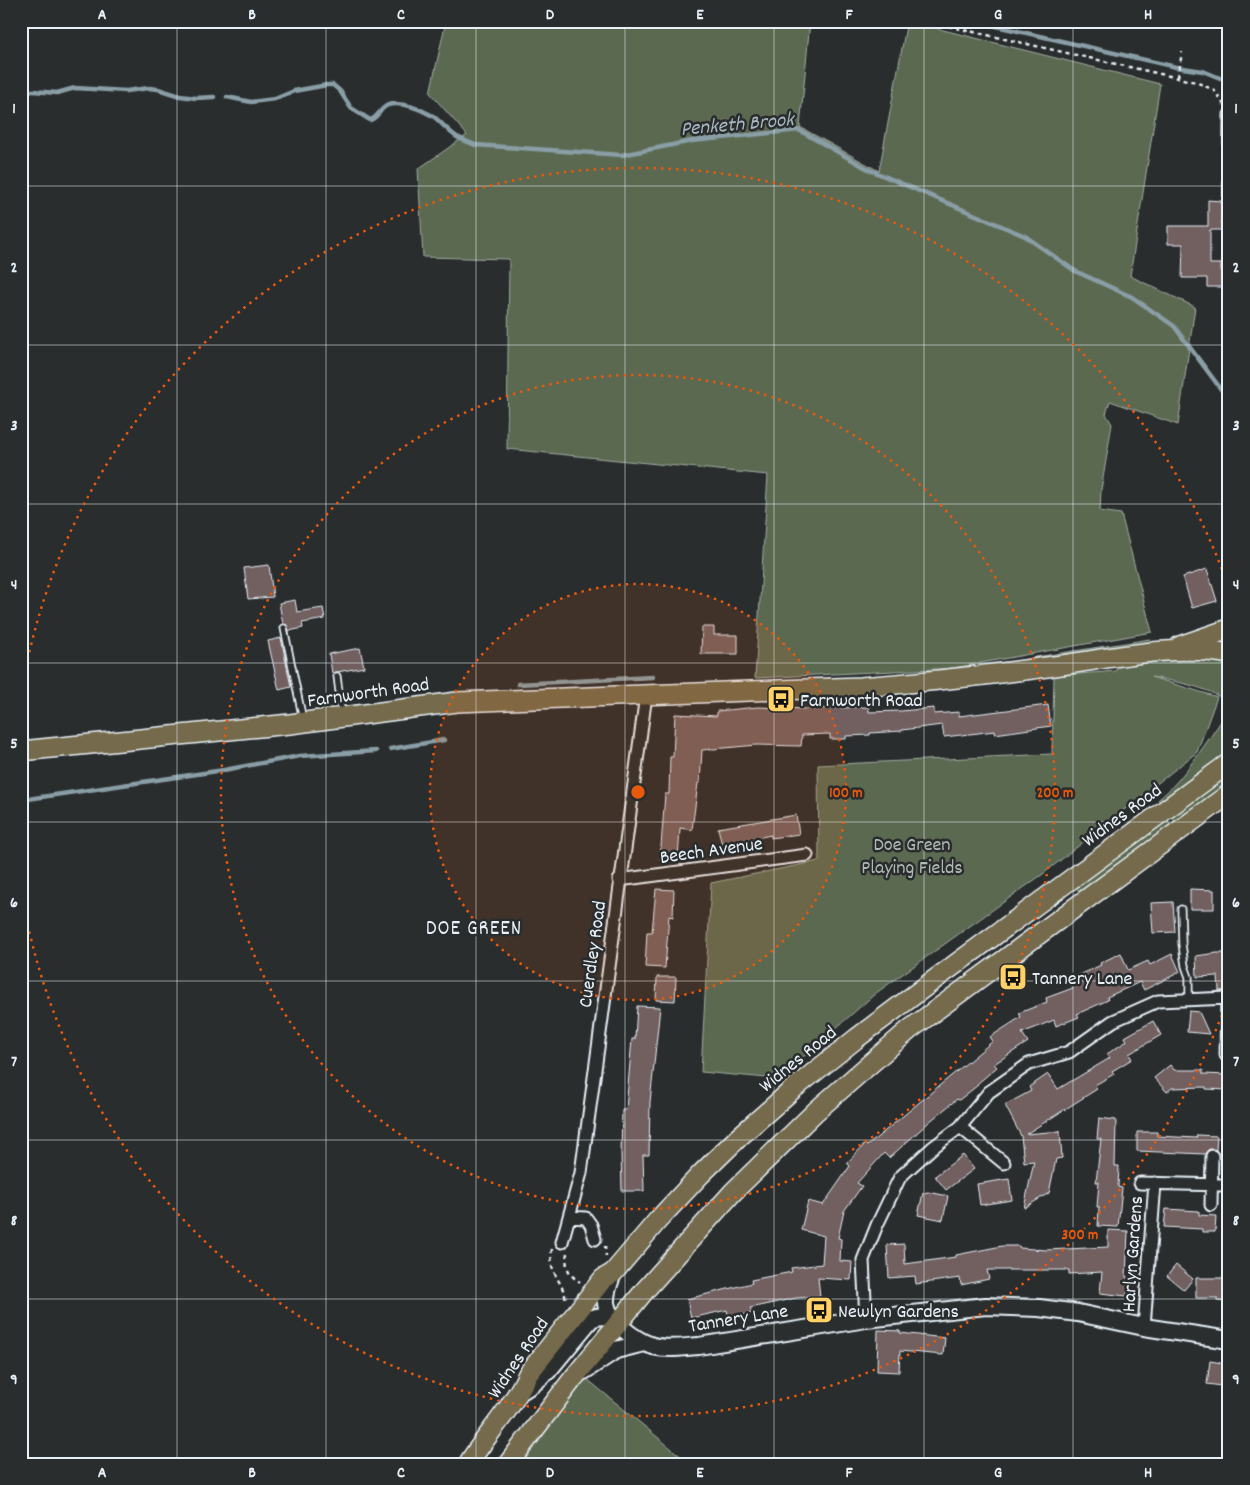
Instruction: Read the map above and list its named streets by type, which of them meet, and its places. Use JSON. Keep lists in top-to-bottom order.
{
  "streets": {
    "main road": ["Farnworth Road", "Widnes Road"],
    "street": [
      "Beech Avenue",
      "Cuerdley Road",
      "Harlyn Gardens",
      "Tannery Lane"
    ]
  },
  "crossings": [
    ["Farnworth Road", "Cuerdley Road"],
    ["Beech Avenue", "Cuerdley Road"],
    ["Harlyn Gardens", "Tannery Lane"]
  ],
  "districts": ["DOE GREEN"],
  "water": ["Penketh Brook"],
  "parks": ["Doe Green Playing Fields"],
  "places": {
    "bus stop": ["Farnworth Road", "Tannery Lane", "Newlyn Gardens"]
  },
  "grid": {
    "columns": [
      "A",
      "B",
      "C",
      "D",
      "E",
      "F",
      "G",
      "H"
    ],
    "rows": [
      "1",
      "2",
      "3",
      "4",
      "5",
      "6",
      "7",
      "8",
      "9"
    ]
  },
  "rings": ["100 m", "200 m", "300 m"]
}
